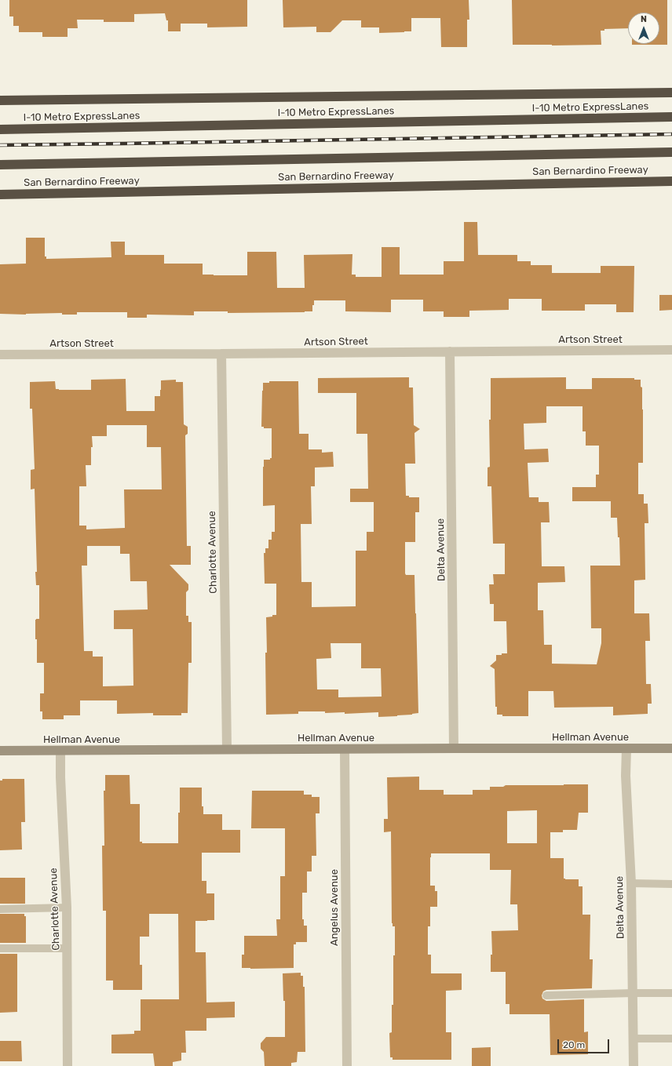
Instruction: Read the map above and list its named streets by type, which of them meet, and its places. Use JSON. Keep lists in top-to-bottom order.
{
  "streets": {
    "highway": ["I-10 Metro ExpressLanes", "San Bernardino Freeway"],
    "street": [
      "Artson Street",
      "Delta Avenue",
      "Charlotte Avenue",
      "Hellman Avenue",
      "Angelus Avenue"
    ]
  },
  "crossings": [
    ["Artson Street", "Delta Avenue"],
    ["Artson Street", "Charlotte Avenue"],
    ["Delta Avenue", "Hellman Avenue"],
    ["Charlotte Avenue", "Hellman Avenue"],
    ["Hellman Avenue", "Angelus Avenue"]
  ],
  "scale_bar": "20 m",
  "north": "top"
}
